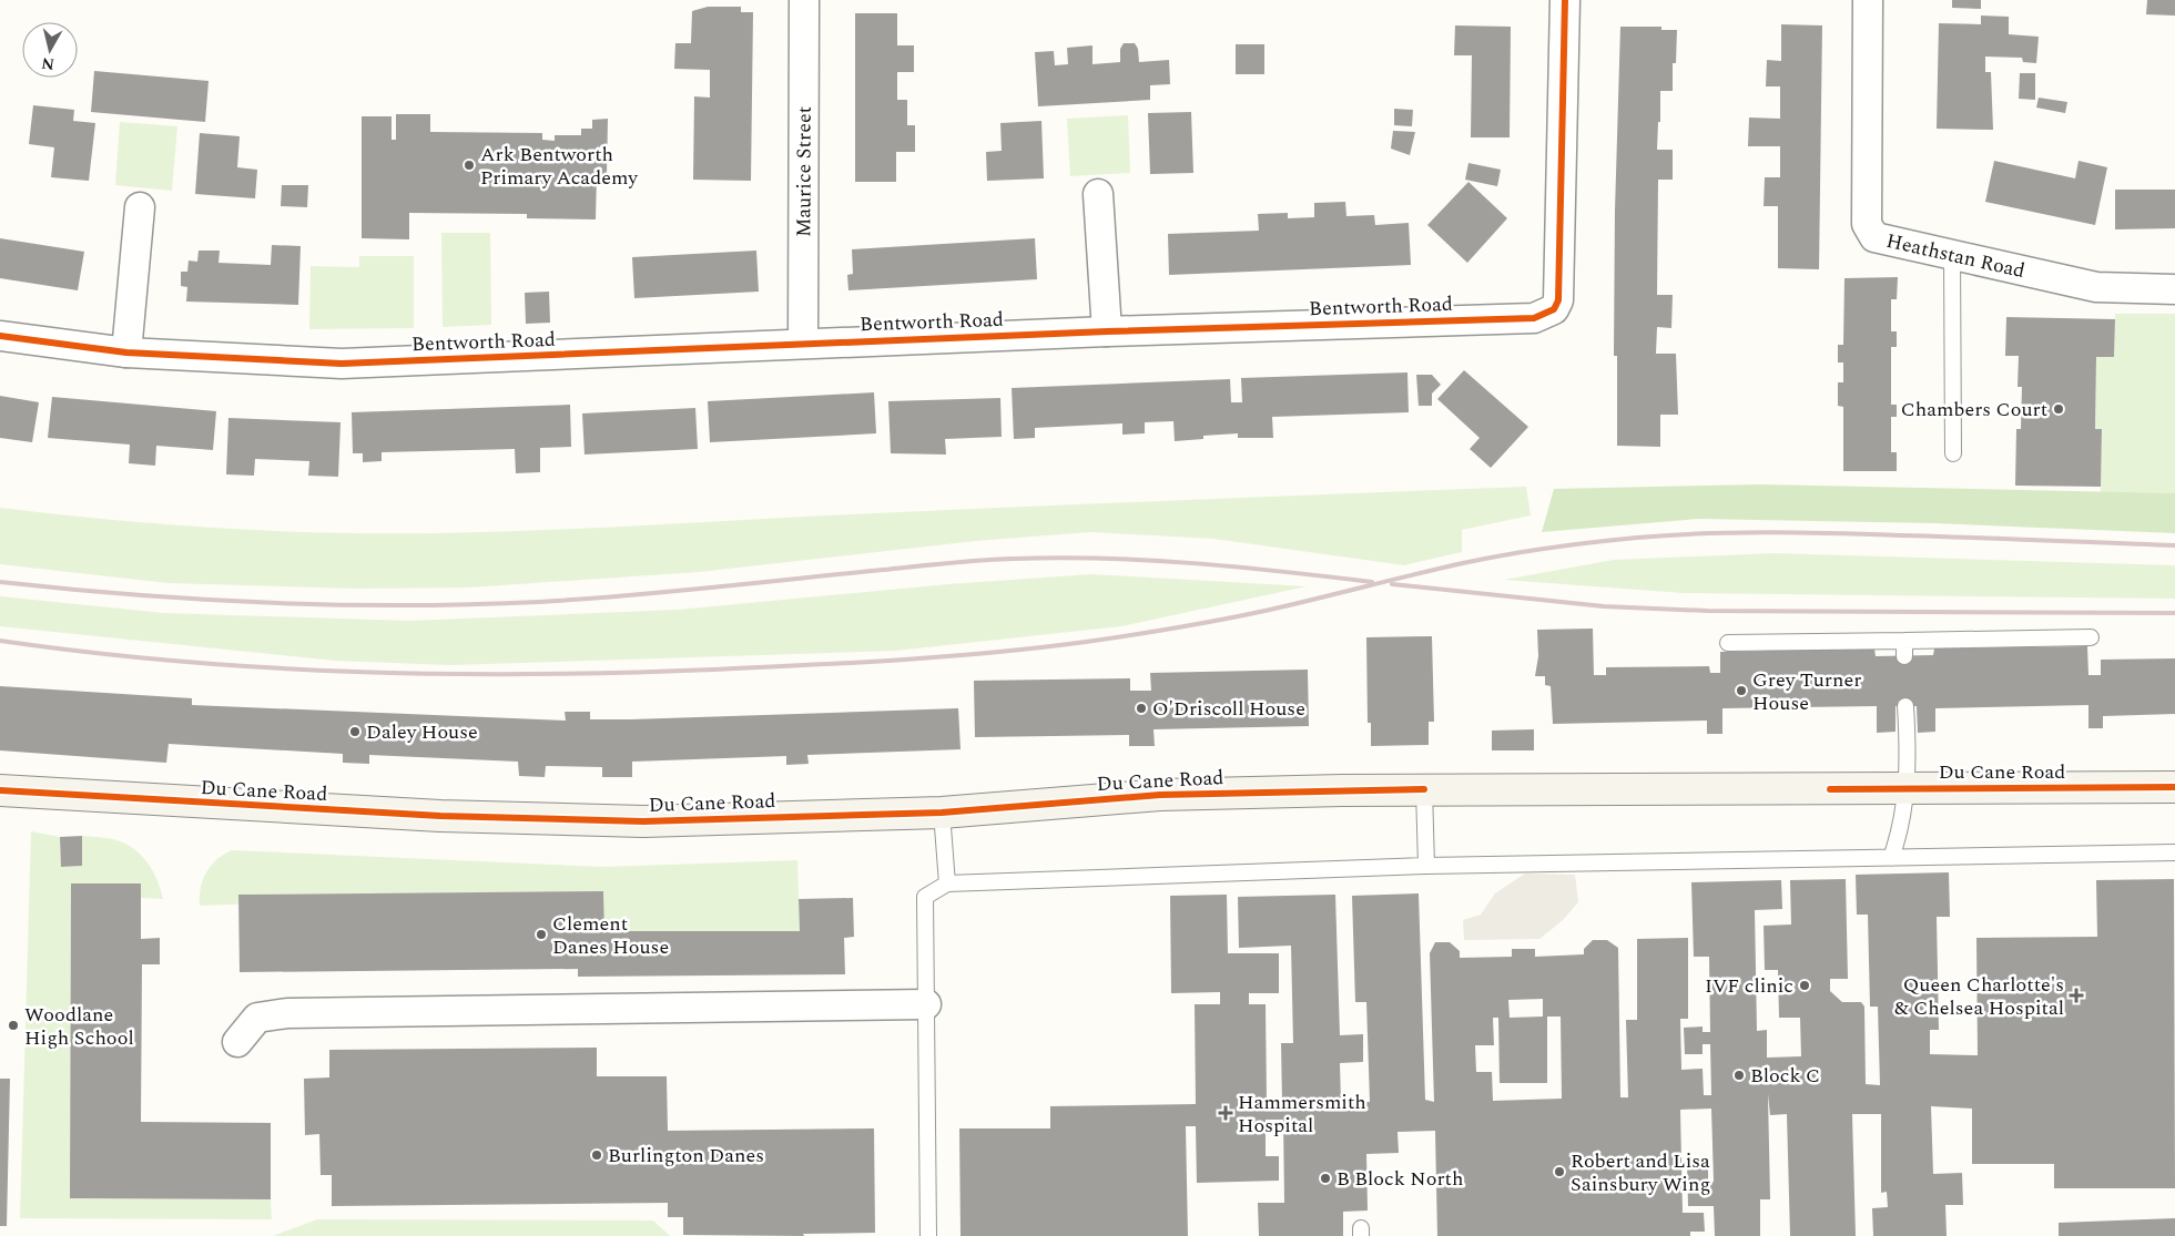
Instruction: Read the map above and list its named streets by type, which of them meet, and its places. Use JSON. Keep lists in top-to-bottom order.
{
  "streets": {
    "street": [
      "Maurice Street",
      "Heathstan Road",
      "Bentworth Road",
      "Du Cane Road"
    ]
  },
  "crossings": [
    ["Maurice Street", "Bentworth Road"]
  ],
  "places": {
    "other": [
      "Ark Bentworth Primary Academy",
      "Chambers Court",
      "Grey Turner House",
      "O'Driscoll House",
      "Daley House",
      "Clement Danes House",
      "IVF clinic",
      "Woodlane High School",
      "Block C",
      "Burlington Danes",
      "Robert and Lisa Sainsbury Wing",
      "B Block North"
    ],
    "health": ["Queen Charlotte's & Chelsea Hospital", "Hammersmith Hospital"]
  },
  "north": "bottom"
}
